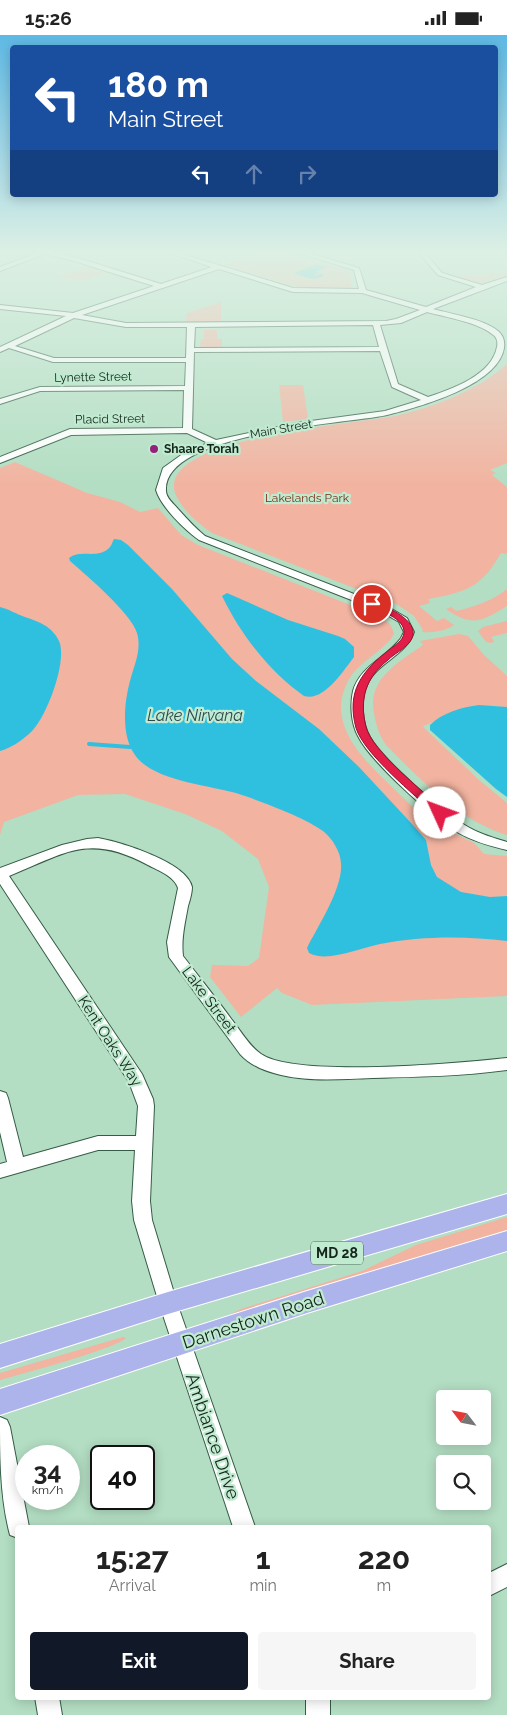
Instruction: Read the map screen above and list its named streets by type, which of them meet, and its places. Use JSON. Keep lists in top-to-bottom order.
{
  "streets": {
    "main road": ["MD 28", "Darnestown Road"],
    "street": [
      "Lynette Street",
      "Placid Street",
      "Main Street",
      "Lake Street",
      "Kent Oaks Way",
      "Ambiance Drive"
    ]
  },
  "crossings": [
    ["Lake Street", "Kent Oaks Way"],
    ["Kent Oaks Way", "MD 28"],
    ["Kent Oaks Way", "Darnestown Road"],
    ["Kent Oaks Way", "Ambiance Drive"],
    ["Darnestown Road", "Ambiance Drive"]
  ],
  "water": ["Lake Nirvana"],
  "parks": ["Lakelands Park"],
  "places": ["Shaare Torah"],
  "north": "top left",
  "page": {
    "status": "15:26",
    "turn": ["180 m", "Main Street"],
    "speed": "34 km/h",
    "limit": "40",
    "eta": [
      "15:27",
      "Arrival",
      "1",
      "min",
      "220",
      "m"
    ],
    "buttons": ["Exit", "Share"]
  }
}
